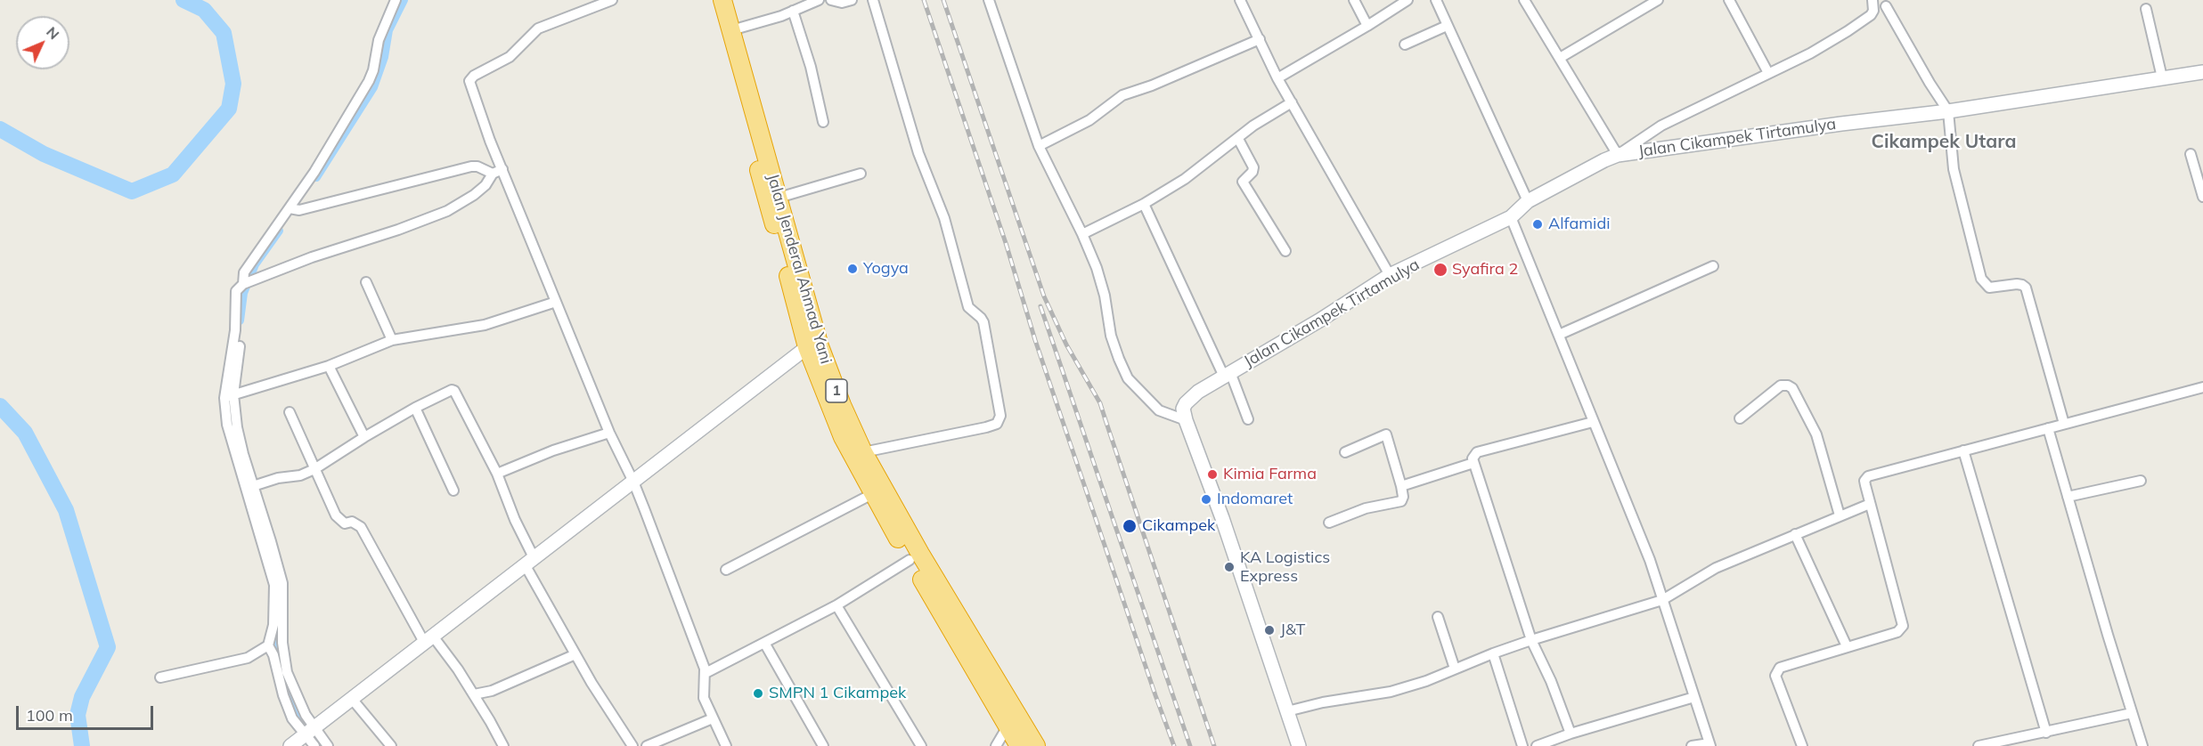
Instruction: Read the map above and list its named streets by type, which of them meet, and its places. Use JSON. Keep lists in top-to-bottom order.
{
  "streets": {
    "highway": ["Jalan Jenderal Ahmad Yani", "1"],
    "street": ["Jalan Cikampek Tirtamulya"]
  },
  "districts": ["Cikampek Utara"],
  "places": [
    "Alfamidi",
    "Yogya",
    "Syafira 2",
    "Kimia Farma",
    "Indomaret",
    "Cikampek",
    "KA Logistics Express",
    "J&T",
    "SMPN 1 Cikampek"
  ],
  "scale_bar": "100 m",
  "north": "top right"
}
